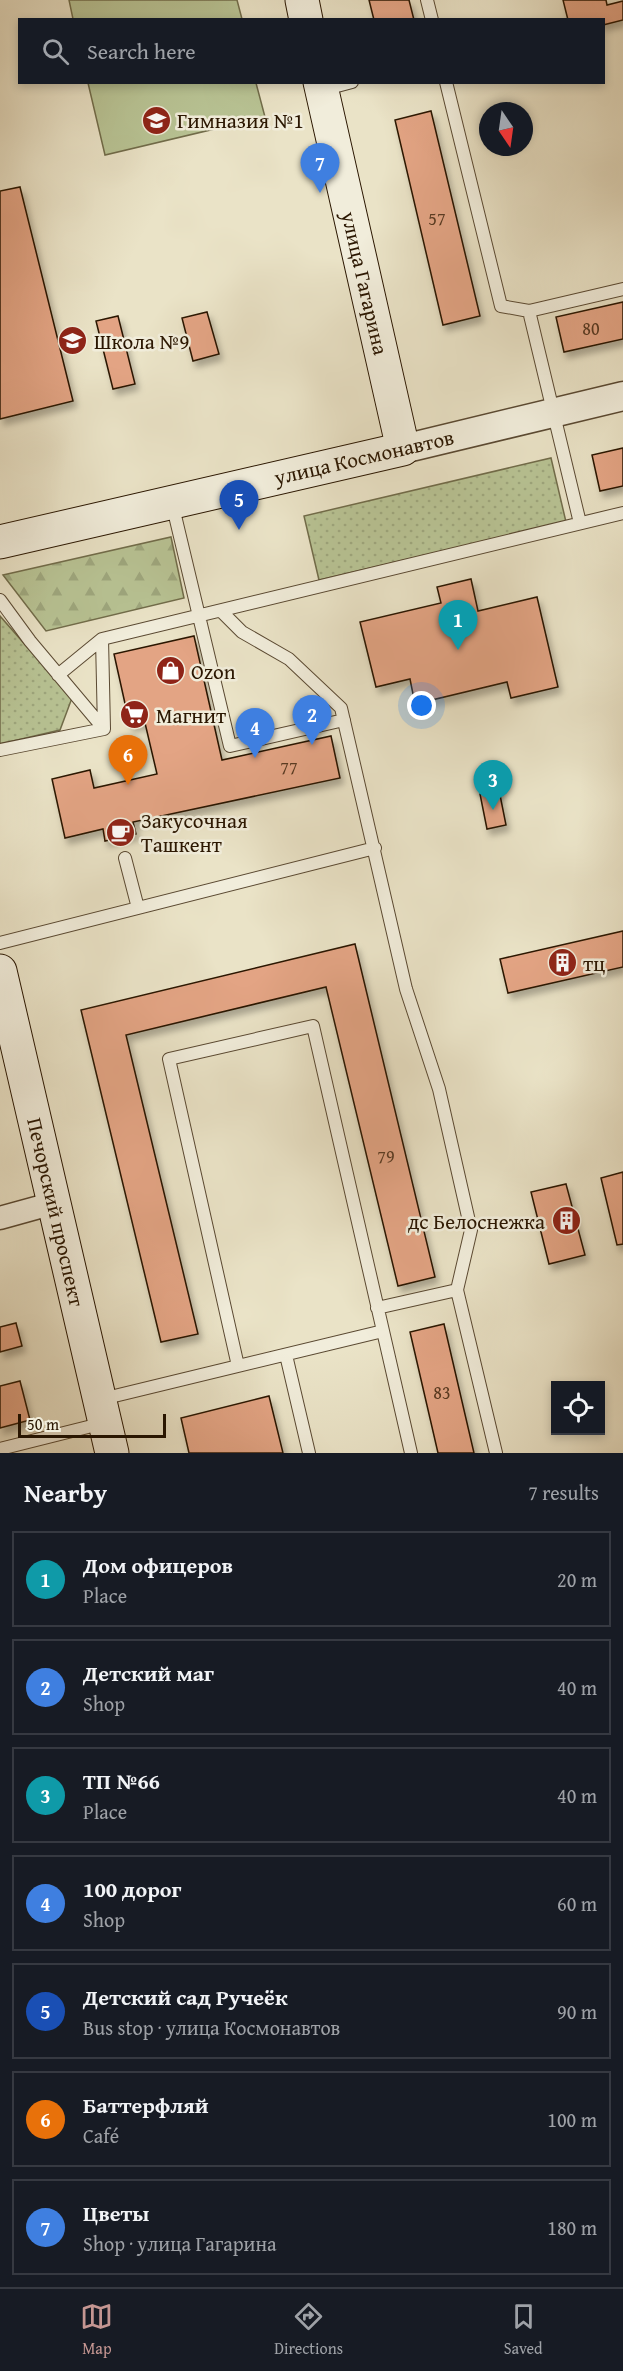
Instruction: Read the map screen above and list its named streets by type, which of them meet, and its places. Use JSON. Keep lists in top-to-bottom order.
{
  "streets": {
    "main road": ["улица Гагарина", "улица Космонавтов", "Печорский проспект"]
  },
  "crossings": [
    ["улица Гагарина", "улица Космонавтов"]
  ],
  "places": {
    "school or university": ["Гимназия №1", "Школа №9"],
    "shop": ["Ozon"],
    "supermarket": ["Магнит"],
    "cafe": ["Закусочная Ташкент"],
    "building": ["тц", "дс Белоснежка"]
  },
  "house_numbers": [
    "57",
    "80",
    "77",
    "79",
    "83"
  ],
  "scale_bar": "50 m",
  "north": "bottom",
  "page": {
    "search": "Search here",
    "pins": [
      "7",
      "5",
      "1",
      "2",
      "4",
      "6",
      "3"
    ],
    "scale": "50 m",
    "heading": ["Nearby", "7 results"],
    "list": [
      {
        "mark": "1",
        "name": "Дом офицеров",
        "note": "Place",
        "value": "20 m"
      },
      {
        "mark": "2",
        "name": "Детский маг",
        "note": "Shop",
        "value": "40 m"
      },
      {
        "mark": "3",
        "name": "ТП №66",
        "note": "Place",
        "value": "40 m"
      },
      {
        "mark": "4",
        "name": "100 дорог",
        "note": "Shop",
        "value": "60 m"
      },
      {
        "mark": "5",
        "name": "Детский сад Ручеёк",
        "note": "Bus stop · улица Космонавтов",
        "value": "90 m"
      },
      {
        "mark": "6",
        "name": "Баттерфляй",
        "note": "Café",
        "value": "100 m"
      },
      {
        "mark": "7",
        "name": "Цветы",
        "note": "Shop · улица Гагарина",
        "value": "180 m"
      }
    ],
    "nav": ["Map", "Directions", "Saved"]
  }
}
